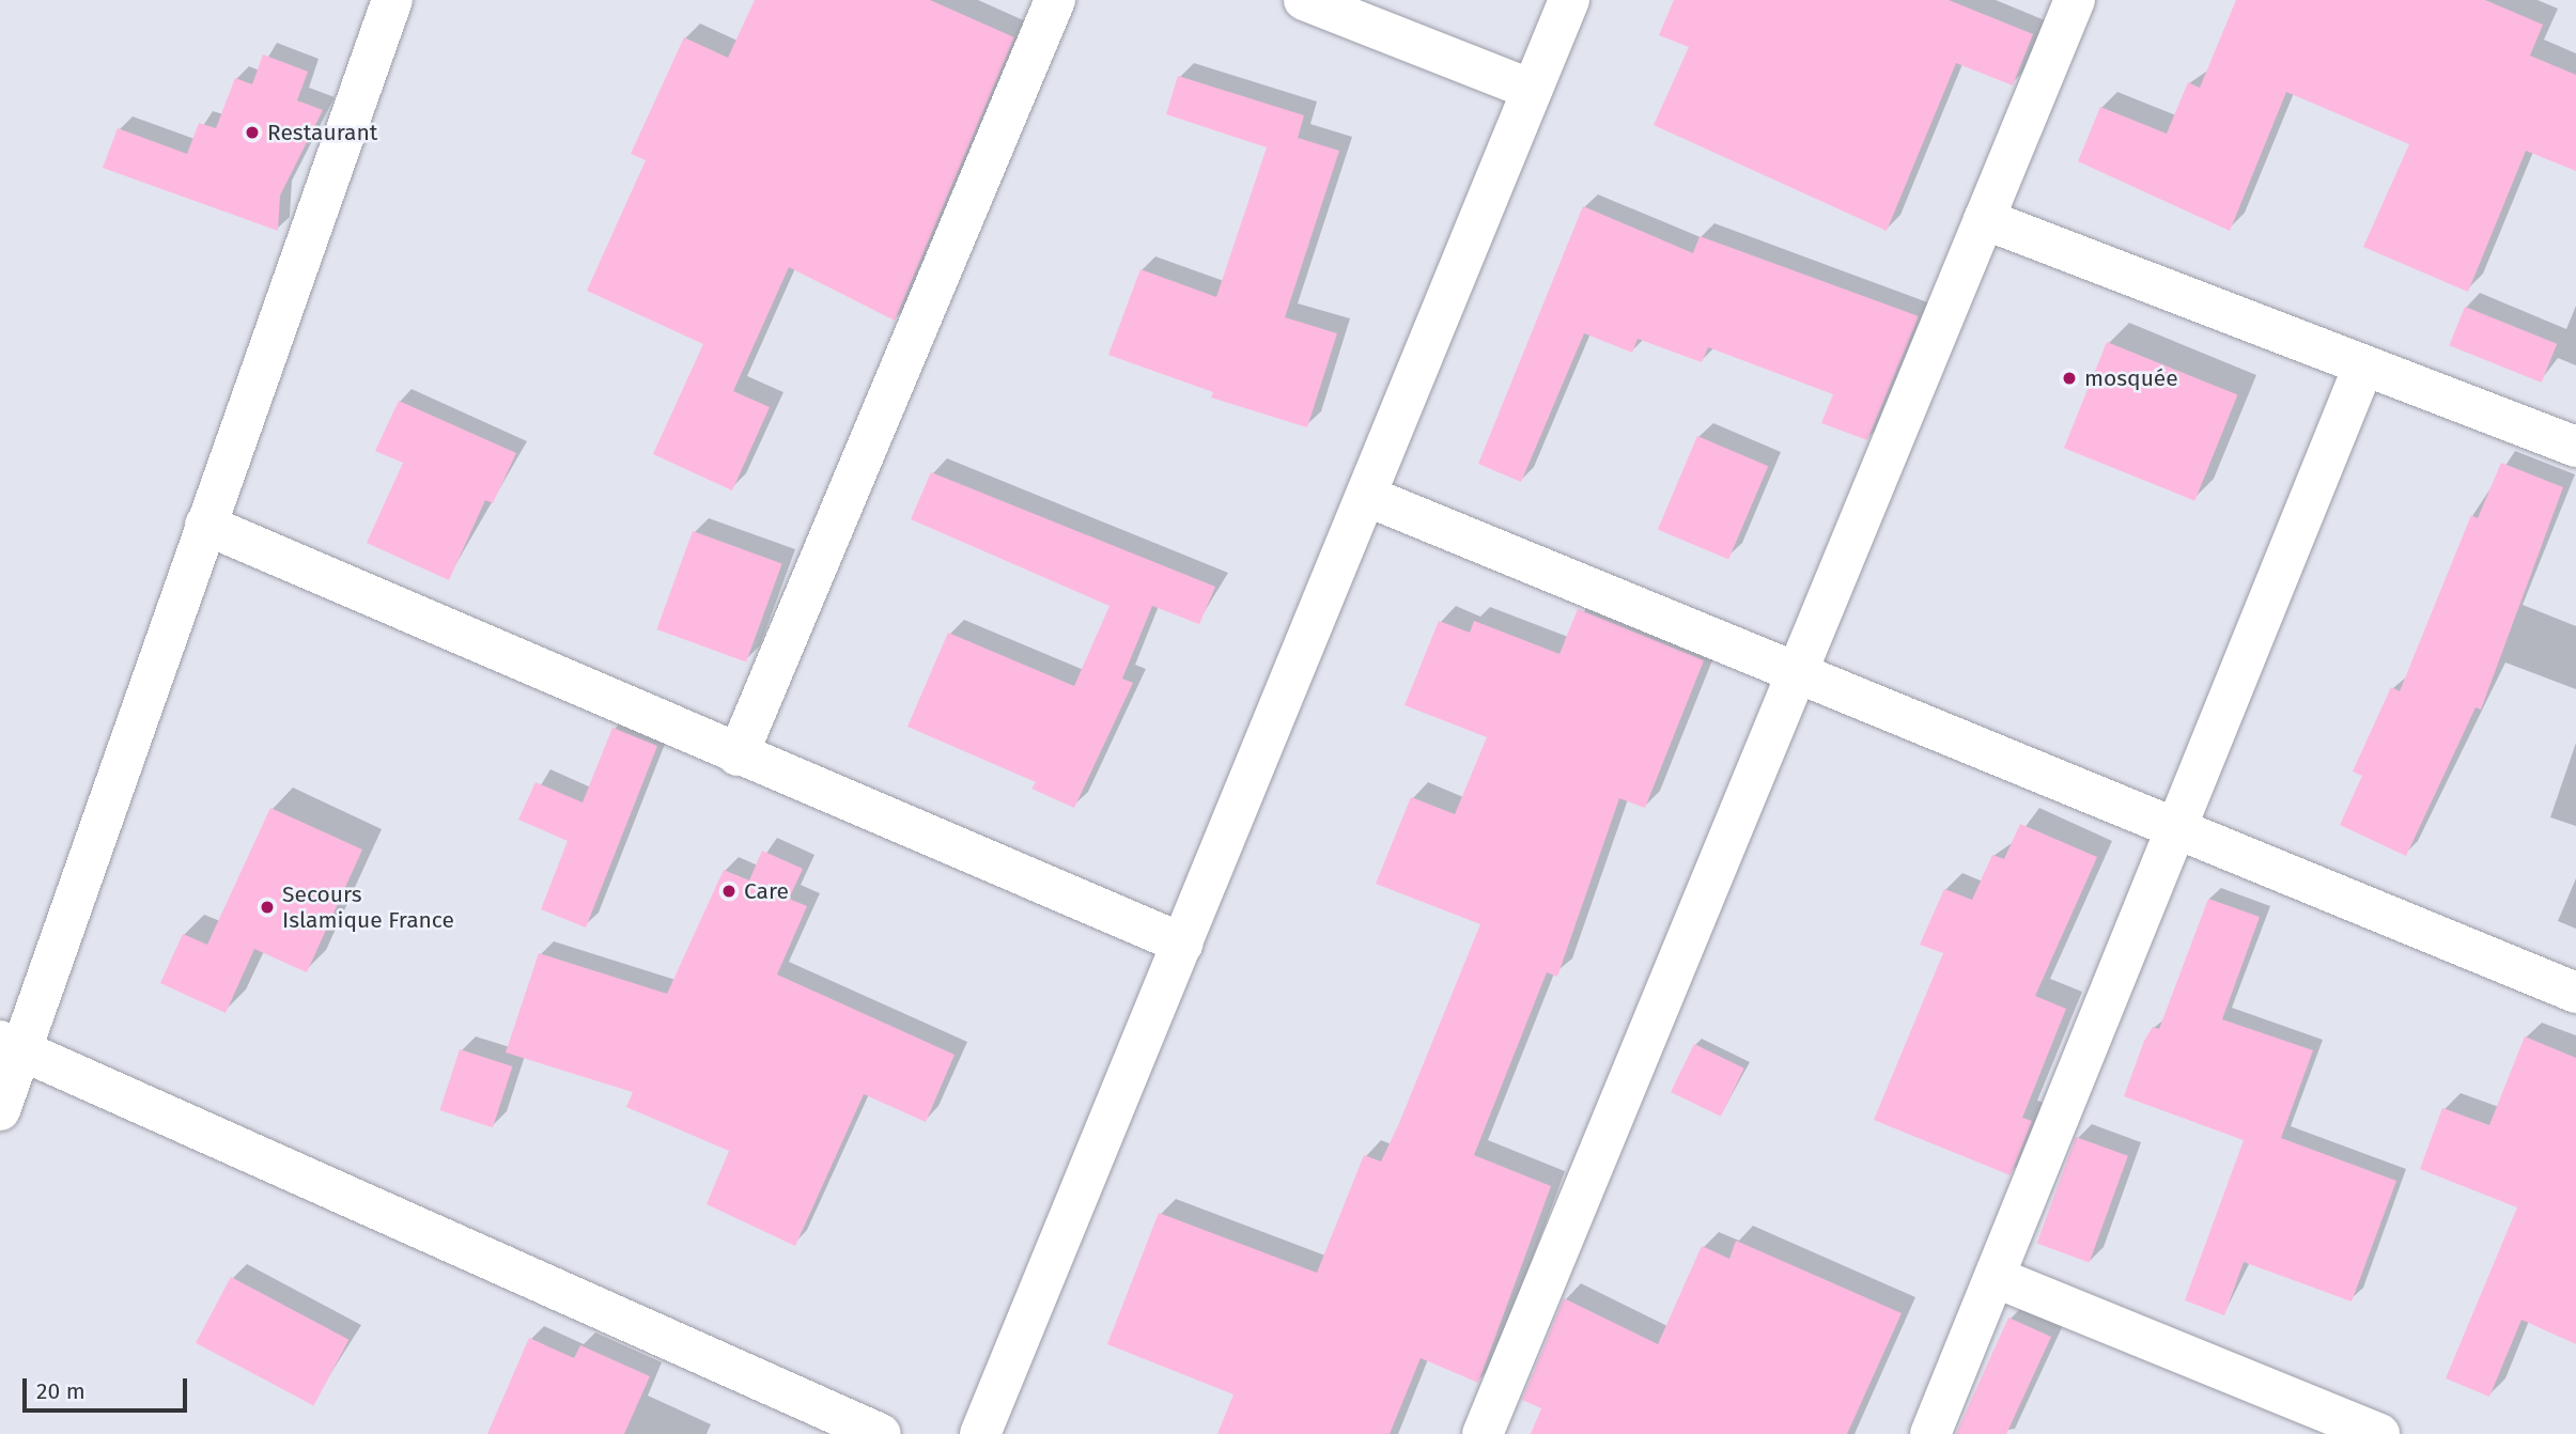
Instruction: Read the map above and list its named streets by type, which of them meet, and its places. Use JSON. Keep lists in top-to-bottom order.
{
  "places": [
    "Restaurant",
    "mosquée",
    "Care",
    "Secours Islamique France"
  ],
  "scale_bar": "20 m"
}
